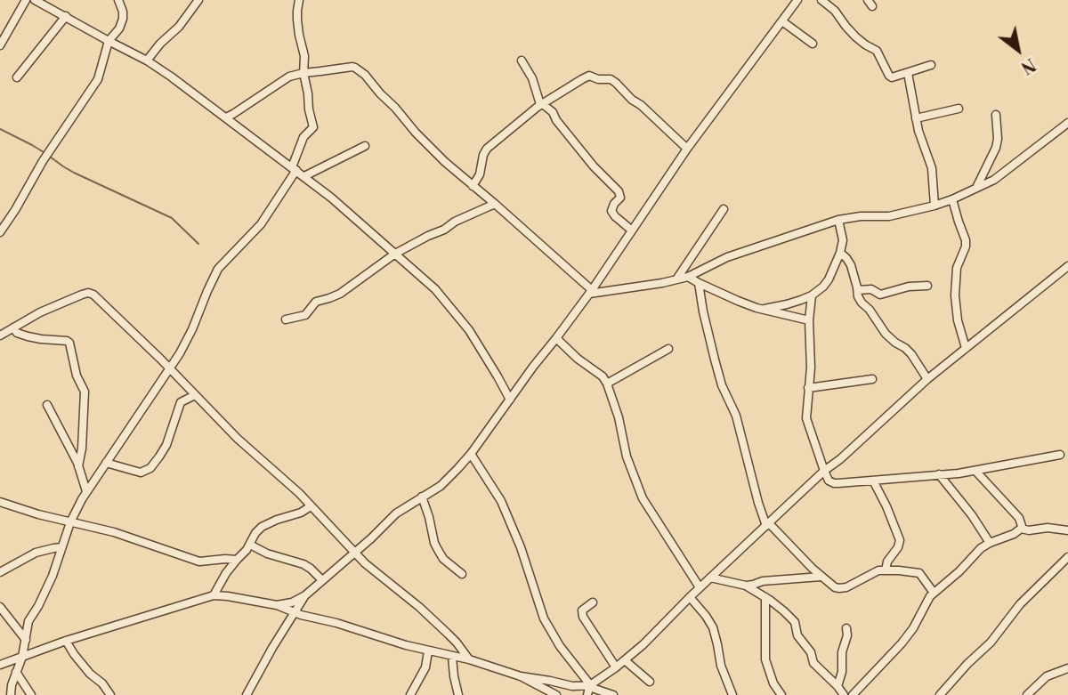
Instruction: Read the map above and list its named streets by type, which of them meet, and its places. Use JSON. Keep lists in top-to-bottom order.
{
  "north": "bottom right"
}
